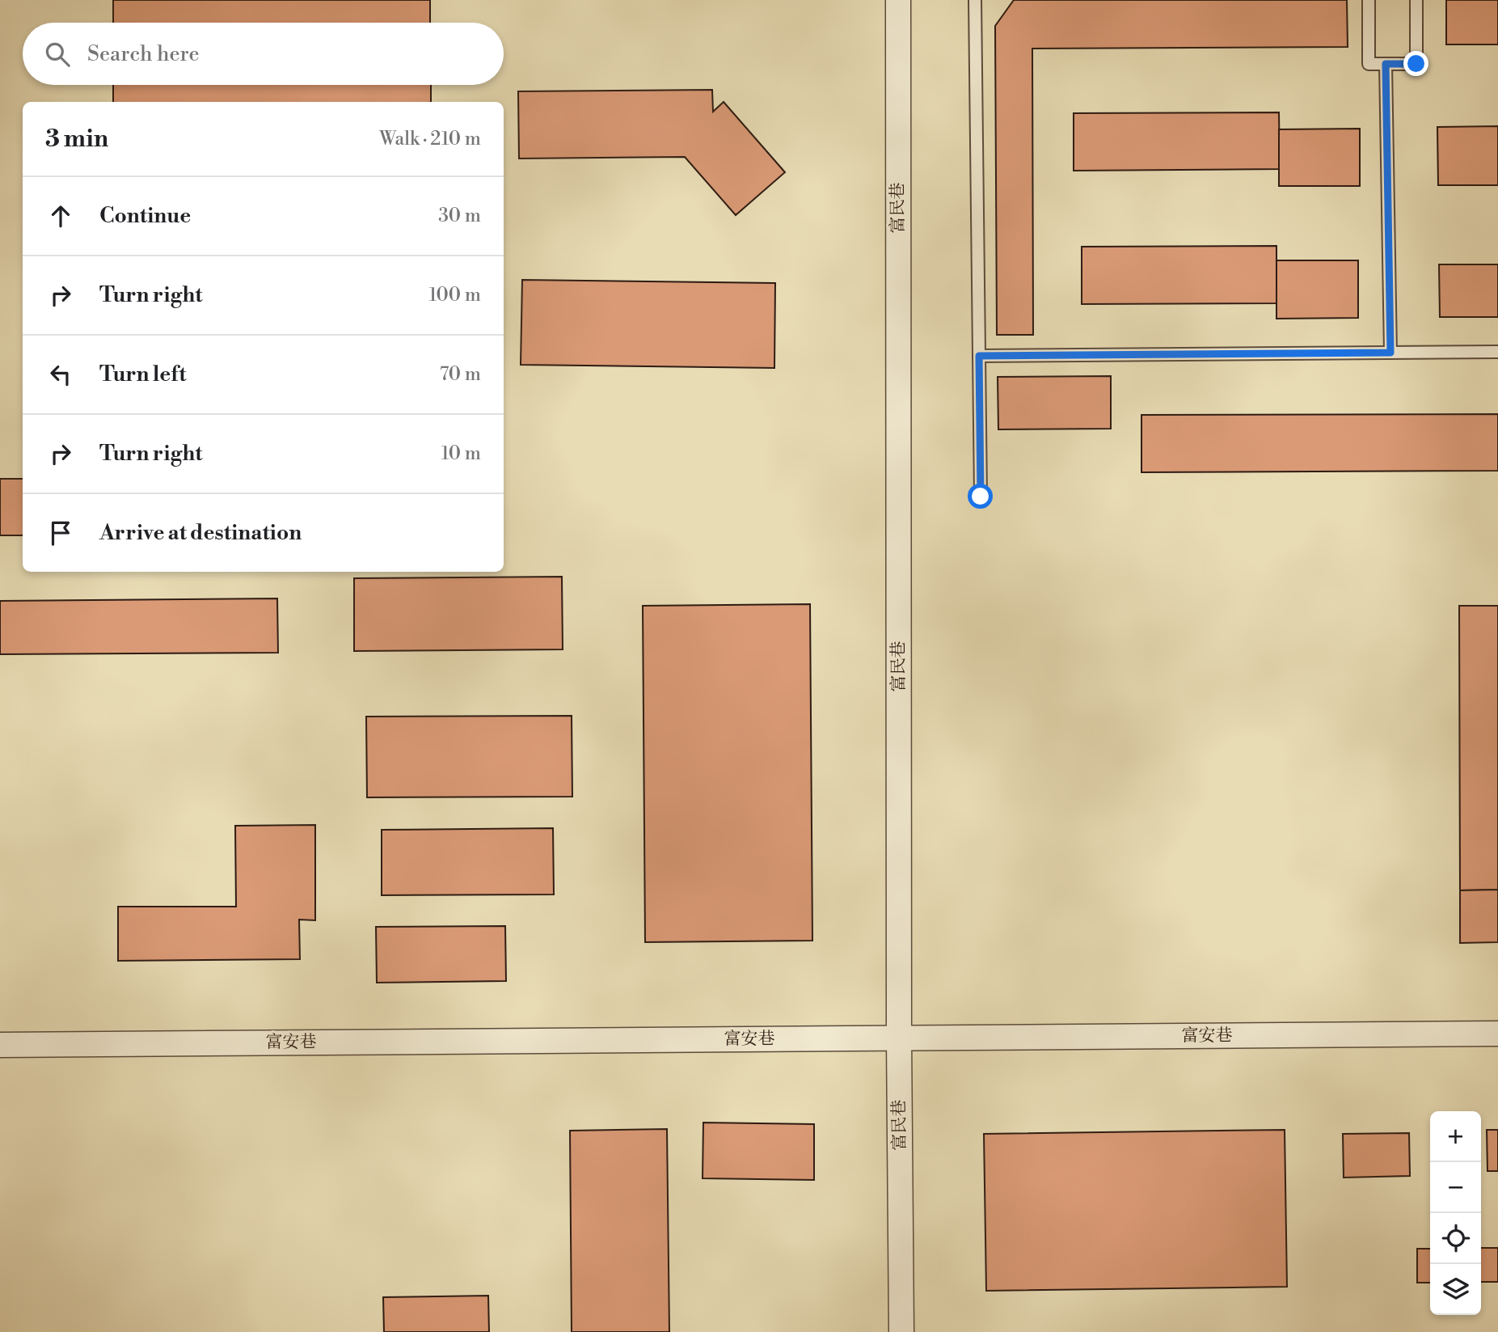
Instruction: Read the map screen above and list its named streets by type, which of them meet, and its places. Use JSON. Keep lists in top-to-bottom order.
{
  "streets": {
    "street": ["富民巷", "富安巷"]
  },
  "crossings": [
    ["富民巷", "富安巷"]
  ],
  "page": {
    "search": "Search here",
    "heading": ["3 min", "Walk · 210 m"],
    "list": [
      ["Continue", "30 m"],
      ["Turn right", "100 m"],
      ["Turn left", "70 m"],
      ["Turn right", "10 m"],
      "Arrive at destination"
    ],
    "map_buttons": ["+", "−"]
  }
}
